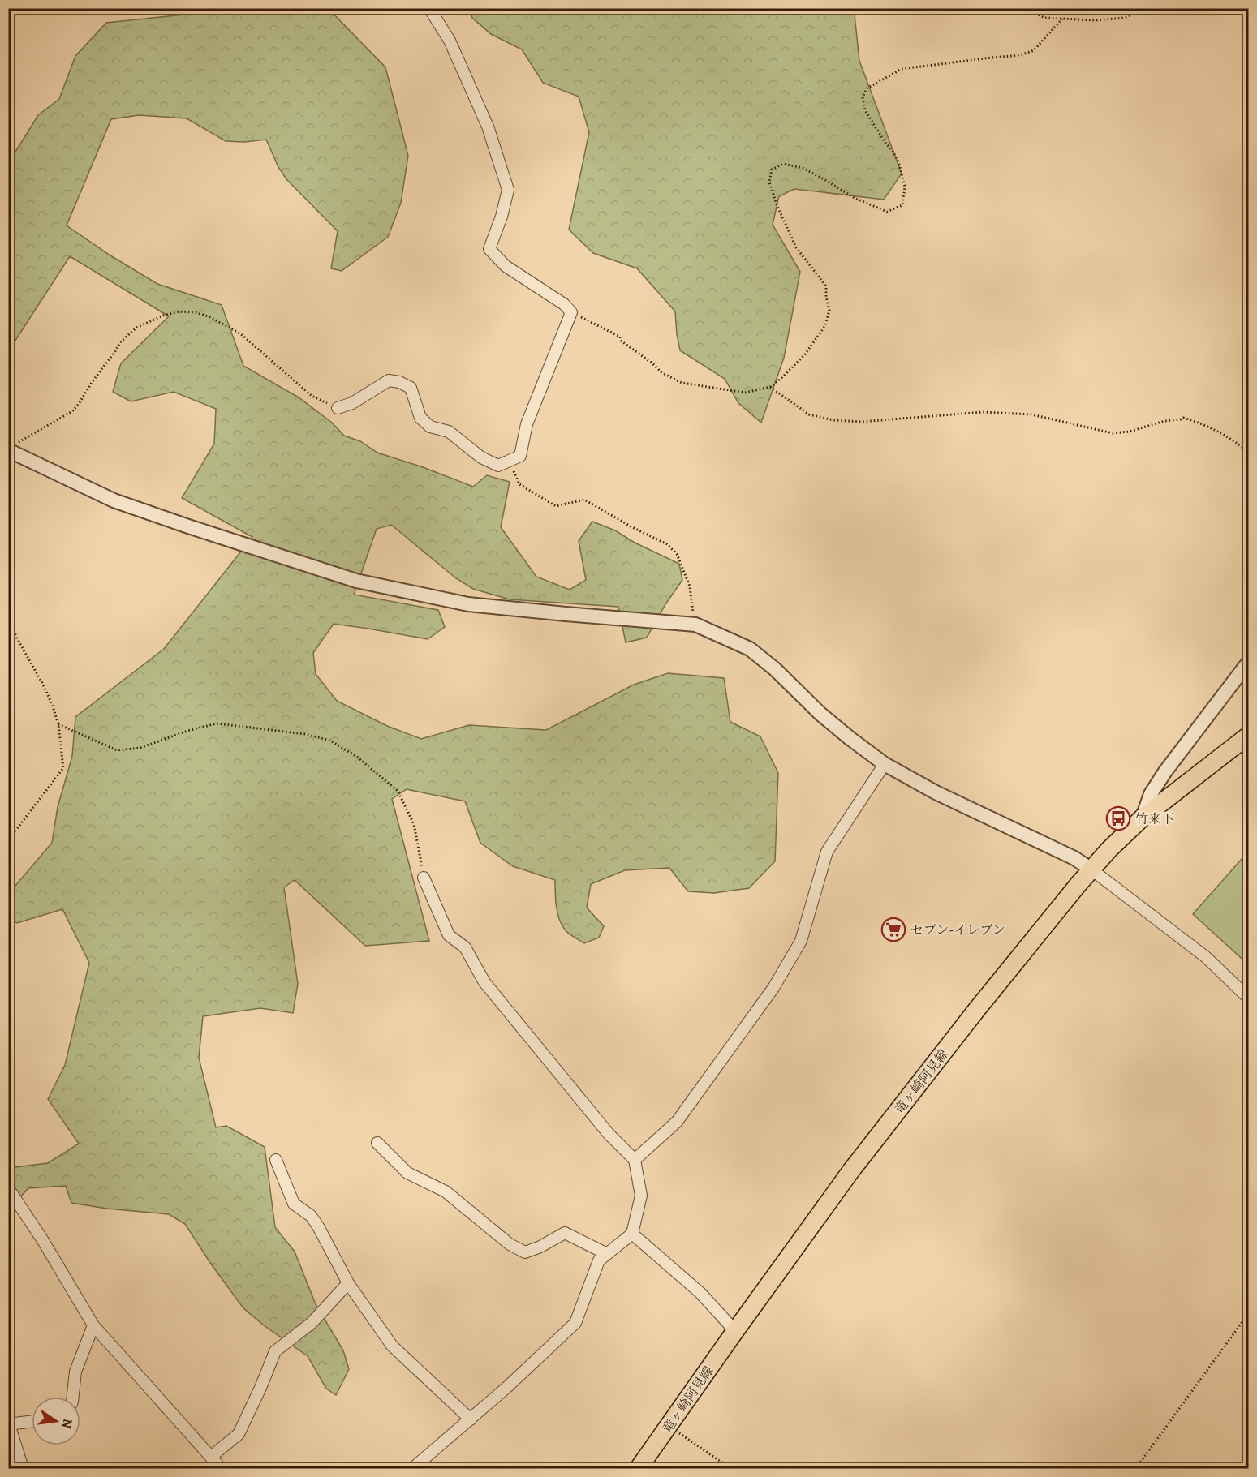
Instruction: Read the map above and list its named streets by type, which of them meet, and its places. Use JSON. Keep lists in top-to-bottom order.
{
  "streets": {
    "main road": ["竜ヶ崎阿見線"]
  },
  "places": {
    "bus stop": ["竹来下"],
    "supermarket": ["セブン-イレブン"]
  },
  "north": "right"
}
